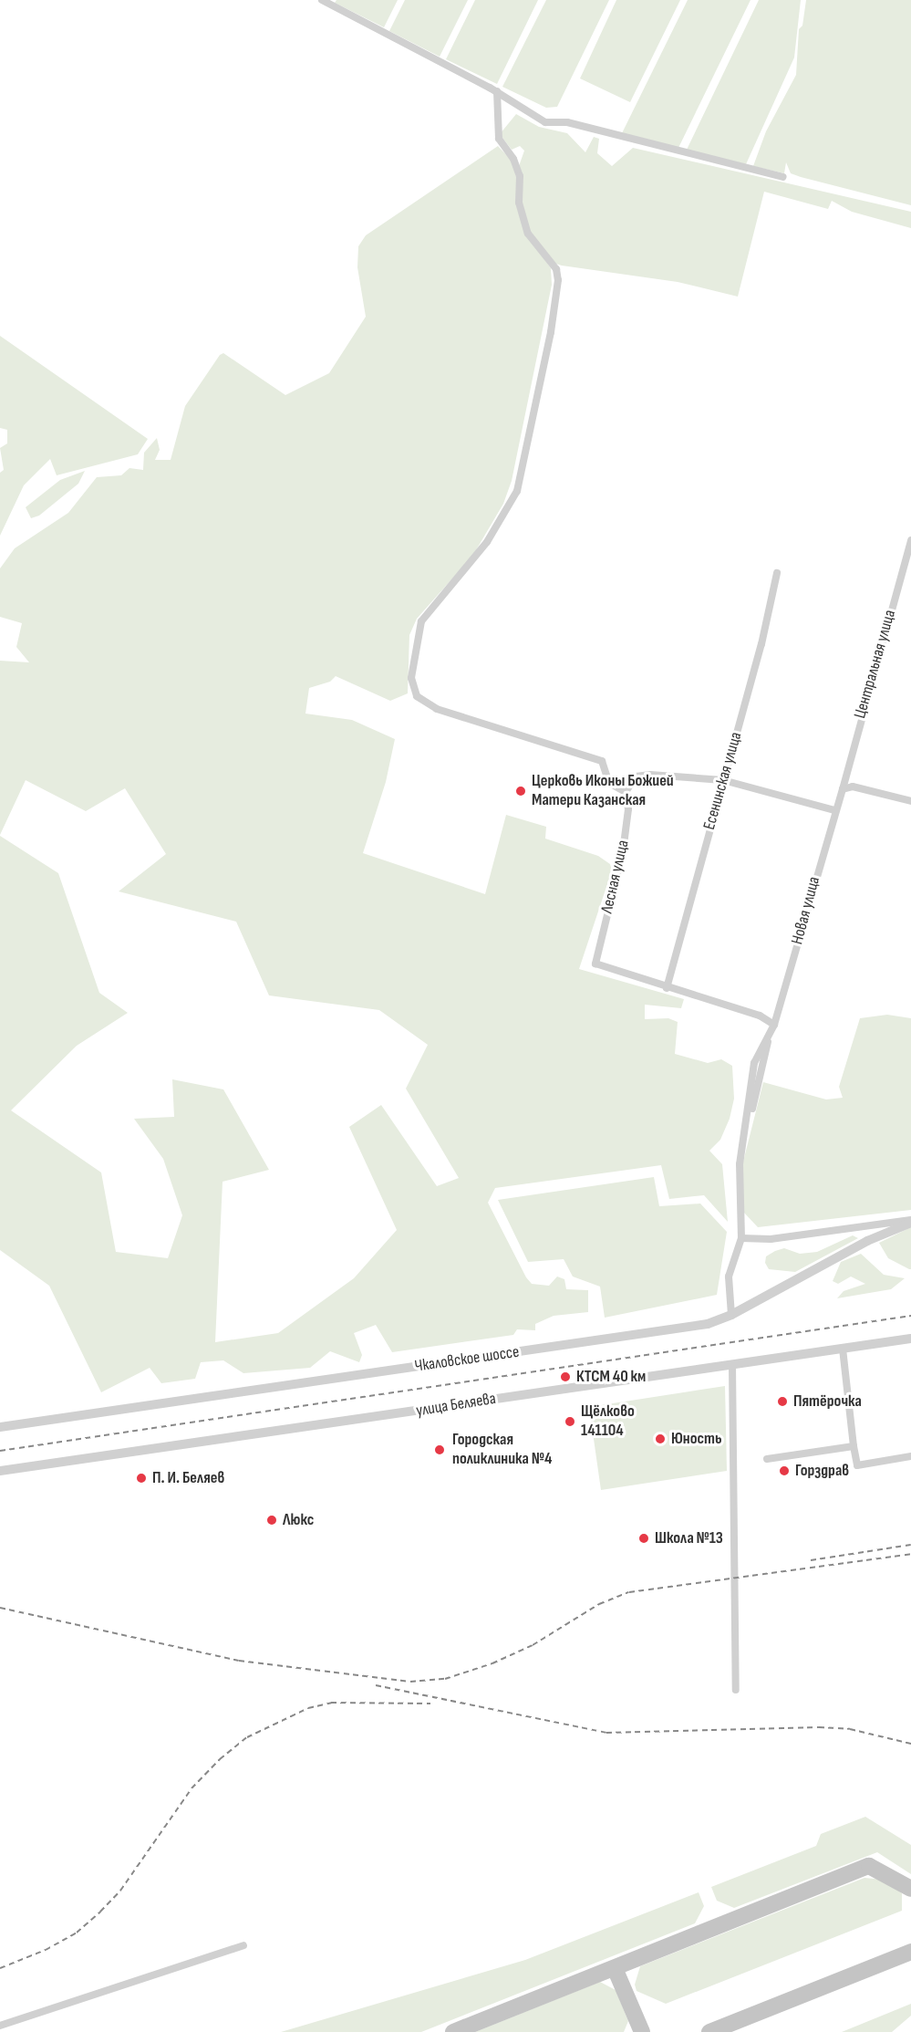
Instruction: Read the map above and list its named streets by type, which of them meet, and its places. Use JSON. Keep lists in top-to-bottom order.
{
  "streets": {
    "street": [
      "Центральная улица",
      "Есенинская улица",
      "Лесная улица",
      "Новая улица",
      "Чкаловское шоссе",
      "улица Беляева"
    ]
  },
  "crossings": [
    ["Центральная улица", "Новая улица"],
    ["Есенинская улица", "Лесная улица"]
  ],
  "places": [
    "Церковь Иконы Божией Матери Казанская",
    "КТСМ 40 км",
    "Пятёрочка",
    "Щёлково 141104",
    "Юность",
    "Городская поликлиника №4",
    "Горздрав",
    "П. И. Беляев",
    "Люкс",
    "Школа №13"
  ]
}
